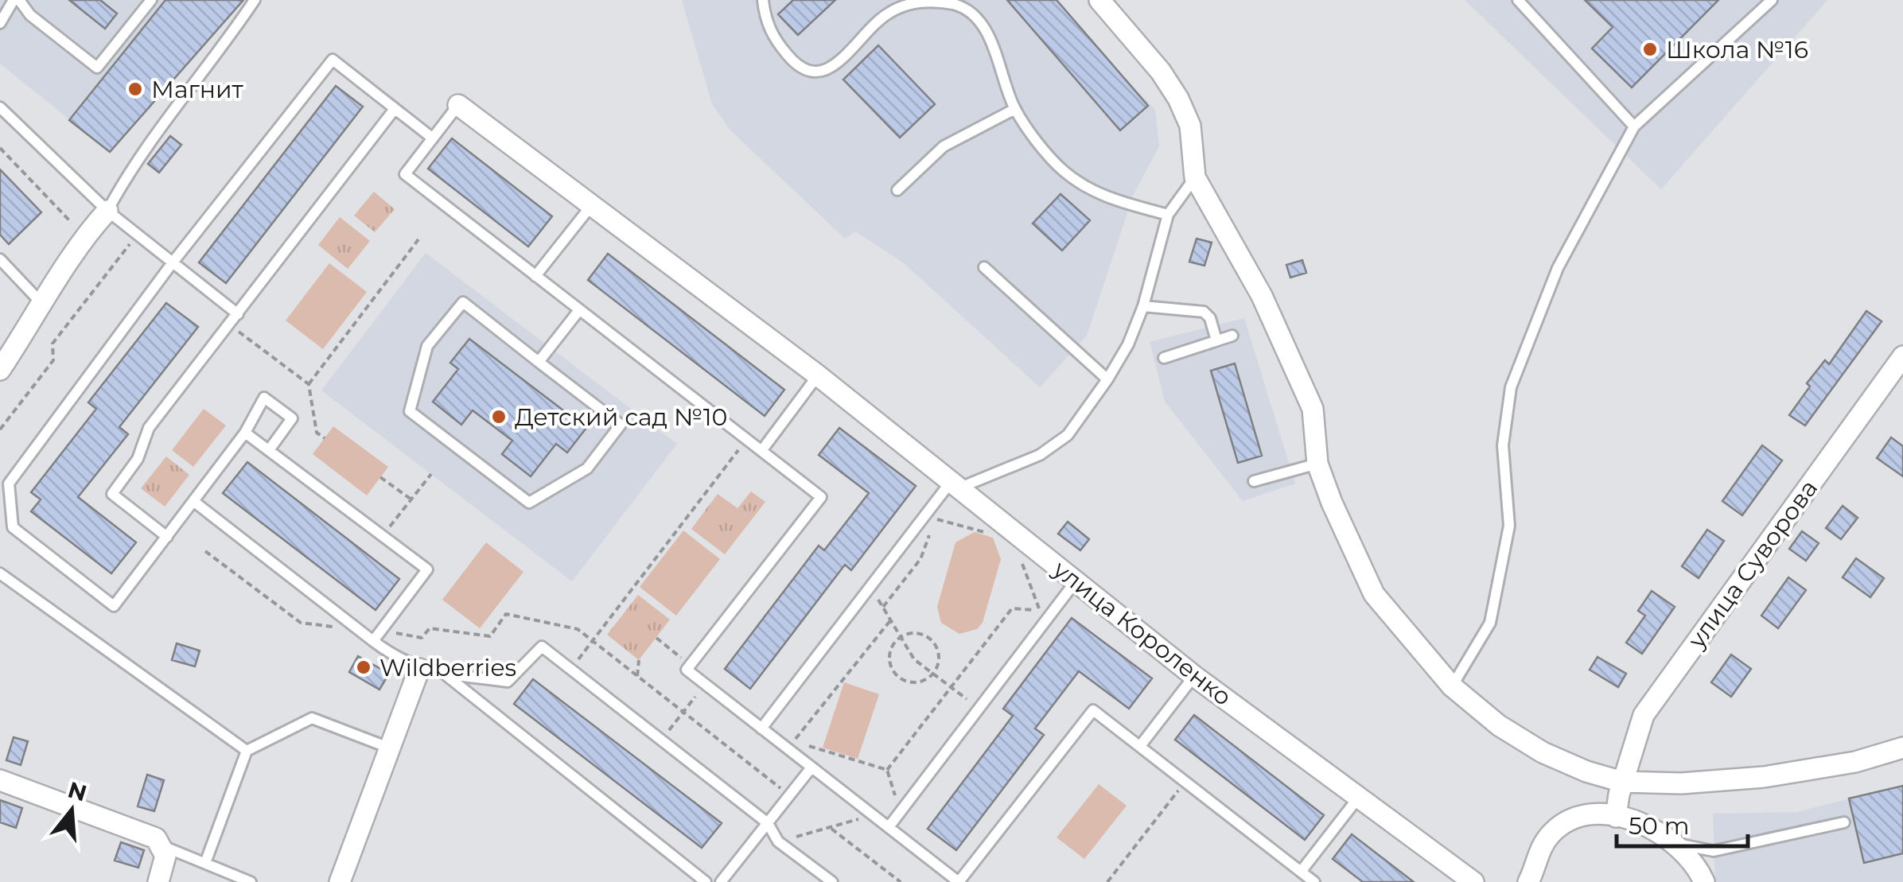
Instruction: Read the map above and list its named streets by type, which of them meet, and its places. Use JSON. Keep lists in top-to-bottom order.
{
  "streets": {
    "street": ["улица Суворова", "улица Короленко"]
  },
  "places": [
    "Школа №16",
    "Магнит",
    "Детский сад №10",
    "Wildberries"
  ],
  "scale_bar": "50 m",
  "north": "top"
}
